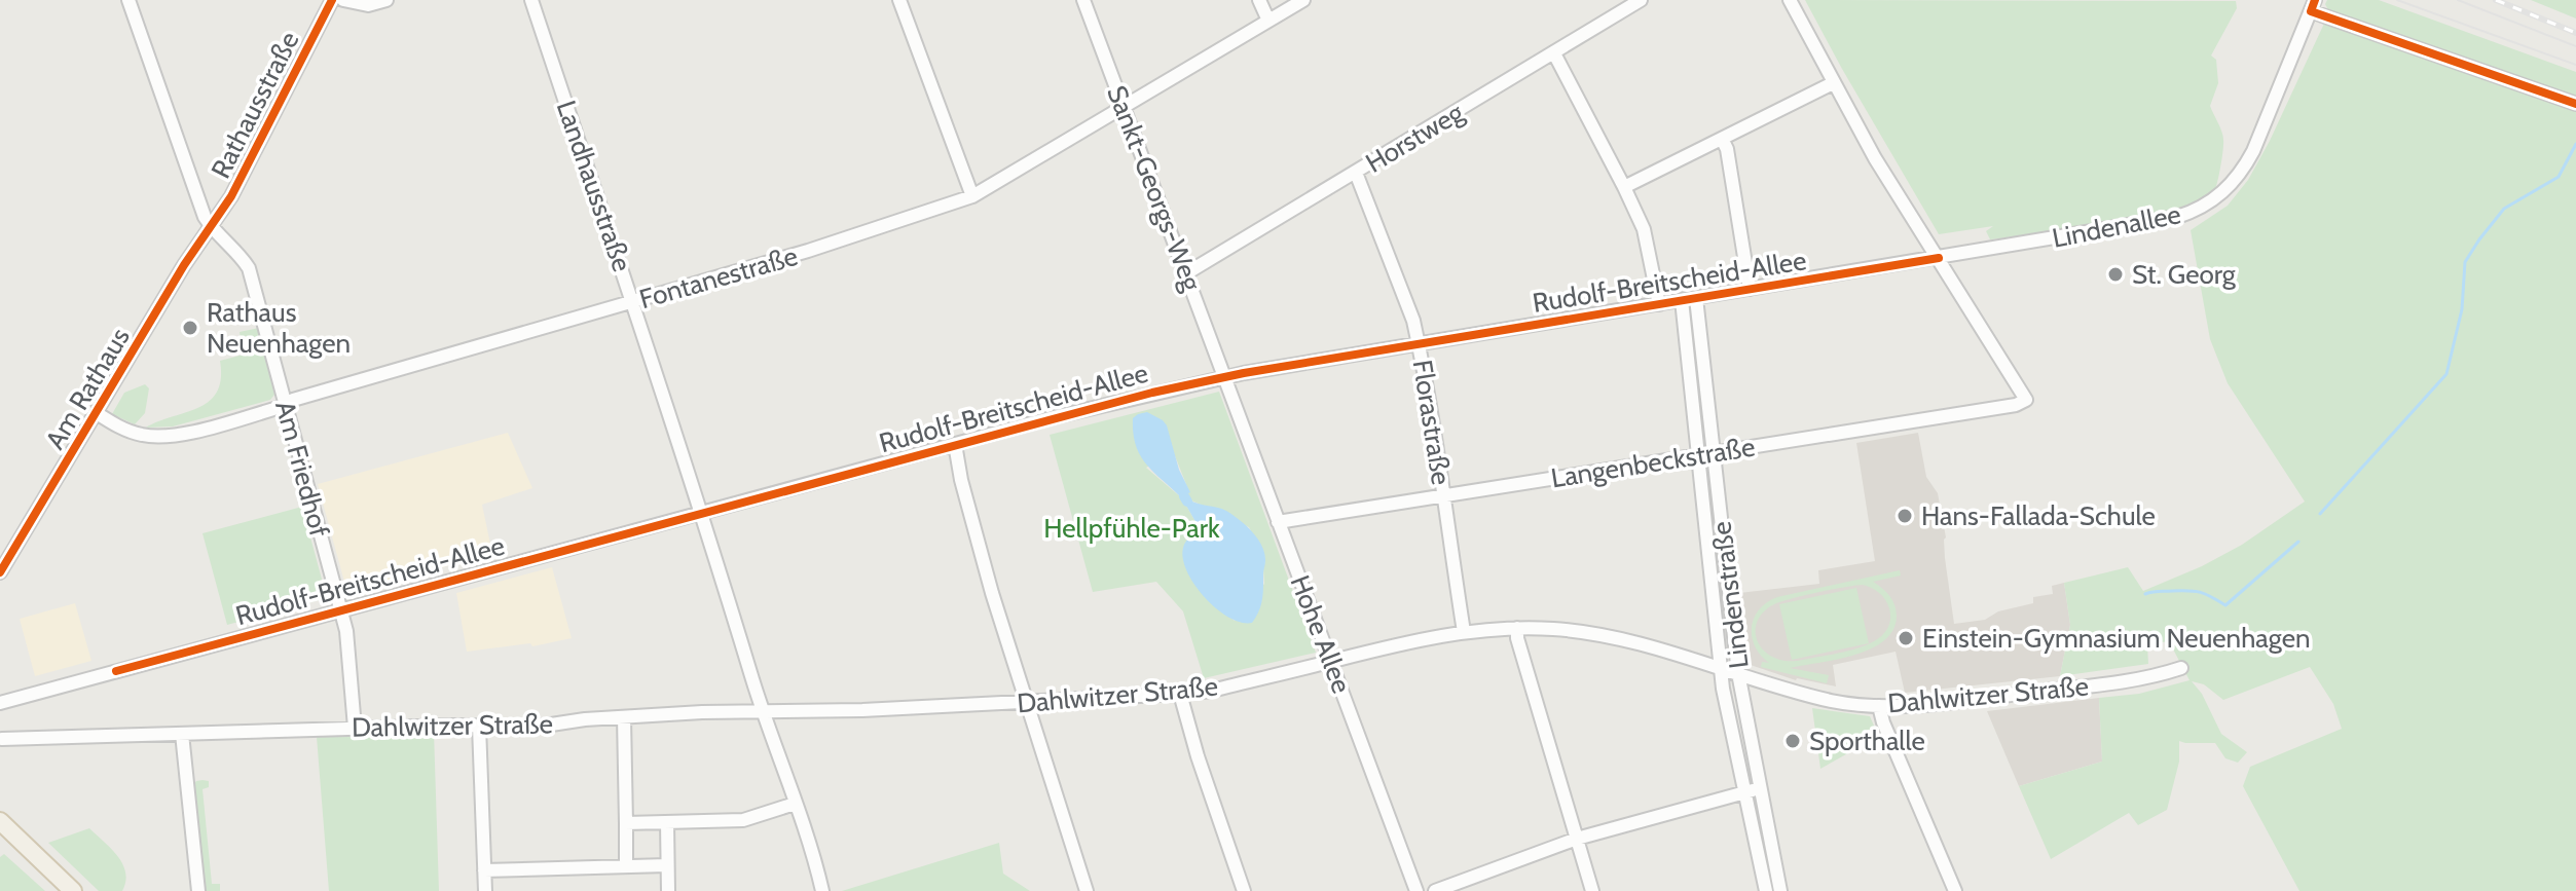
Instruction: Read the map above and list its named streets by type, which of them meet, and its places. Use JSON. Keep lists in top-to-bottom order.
{
  "streets": {
    "street": [
      "Rathausstraße",
      "Horstweg",
      "Landhausstraße",
      "Sankt-Georgs-Weg",
      "Lindenallee",
      "Fontanestraße",
      "Rudolf-Breitscheid-Allee",
      "Am Rathaus",
      "Florastraße",
      "Langenbeckstraße",
      "Am Friedhof",
      "Lindenstraße",
      "Hohe Allee",
      "Dahlwitzer Straße"
    ]
  },
  "crossings": [
    ["Rathausstraße", "Am Rathaus"],
    ["Rathausstraße", "Am Friedhof"],
    ["Horstweg", "Sankt-Georgs-Weg"],
    ["Horstweg", "Florastraße"],
    ["Landhausstraße", "Fontanestraße"],
    ["Landhausstraße", "Rudolf-Breitscheid-Allee"],
    ["Landhausstraße", "Dahlwitzer Straße"],
    ["Sankt-Georgs-Weg", "Fontanestraße"],
    ["Sankt-Georgs-Weg", "Rudolf-Breitscheid-Allee"],
    ["Sankt-Georgs-Weg", "Hohe Allee"],
    ["Lindenallee", "Rudolf-Breitscheid-Allee"],
    ["Lindenallee", "Langenbeckstraße"],
    ["Fontanestraße", "Am Rathaus"],
    ["Fontanestraße", "Am Friedhof"],
    ["Rudolf-Breitscheid-Allee", "Florastraße"],
    ["Rudolf-Breitscheid-Allee", "Langenbeckstraße"],
    ["Rudolf-Breitscheid-Allee", "Am Friedhof"],
    ["Rudolf-Breitscheid-Allee", "Lindenstraße"],
    ["Rudolf-Breitscheid-Allee", "Hohe Allee"],
    ["Am Rathaus", "Am Friedhof"],
    ["Florastraße", "Langenbeckstraße"],
    ["Florastraße", "Dahlwitzer Straße"],
    ["Langenbeckstraße", "Lindenstraße"],
    ["Langenbeckstraße", "Hohe Allee"],
    ["Am Friedhof", "Dahlwitzer Straße"],
    ["Lindenstraße", "Dahlwitzer Straße"],
    ["Hohe Allee", "Dahlwitzer Straße"]
  ],
  "parks": ["Hellpfühle-Park"],
  "places": [
    "St. Georg",
    "Rathaus Neuenhagen",
    "Hans-Fallada-Schule",
    "Einstein-Gymnasium Neuenhagen",
    "Sporthalle"
  ]
}
